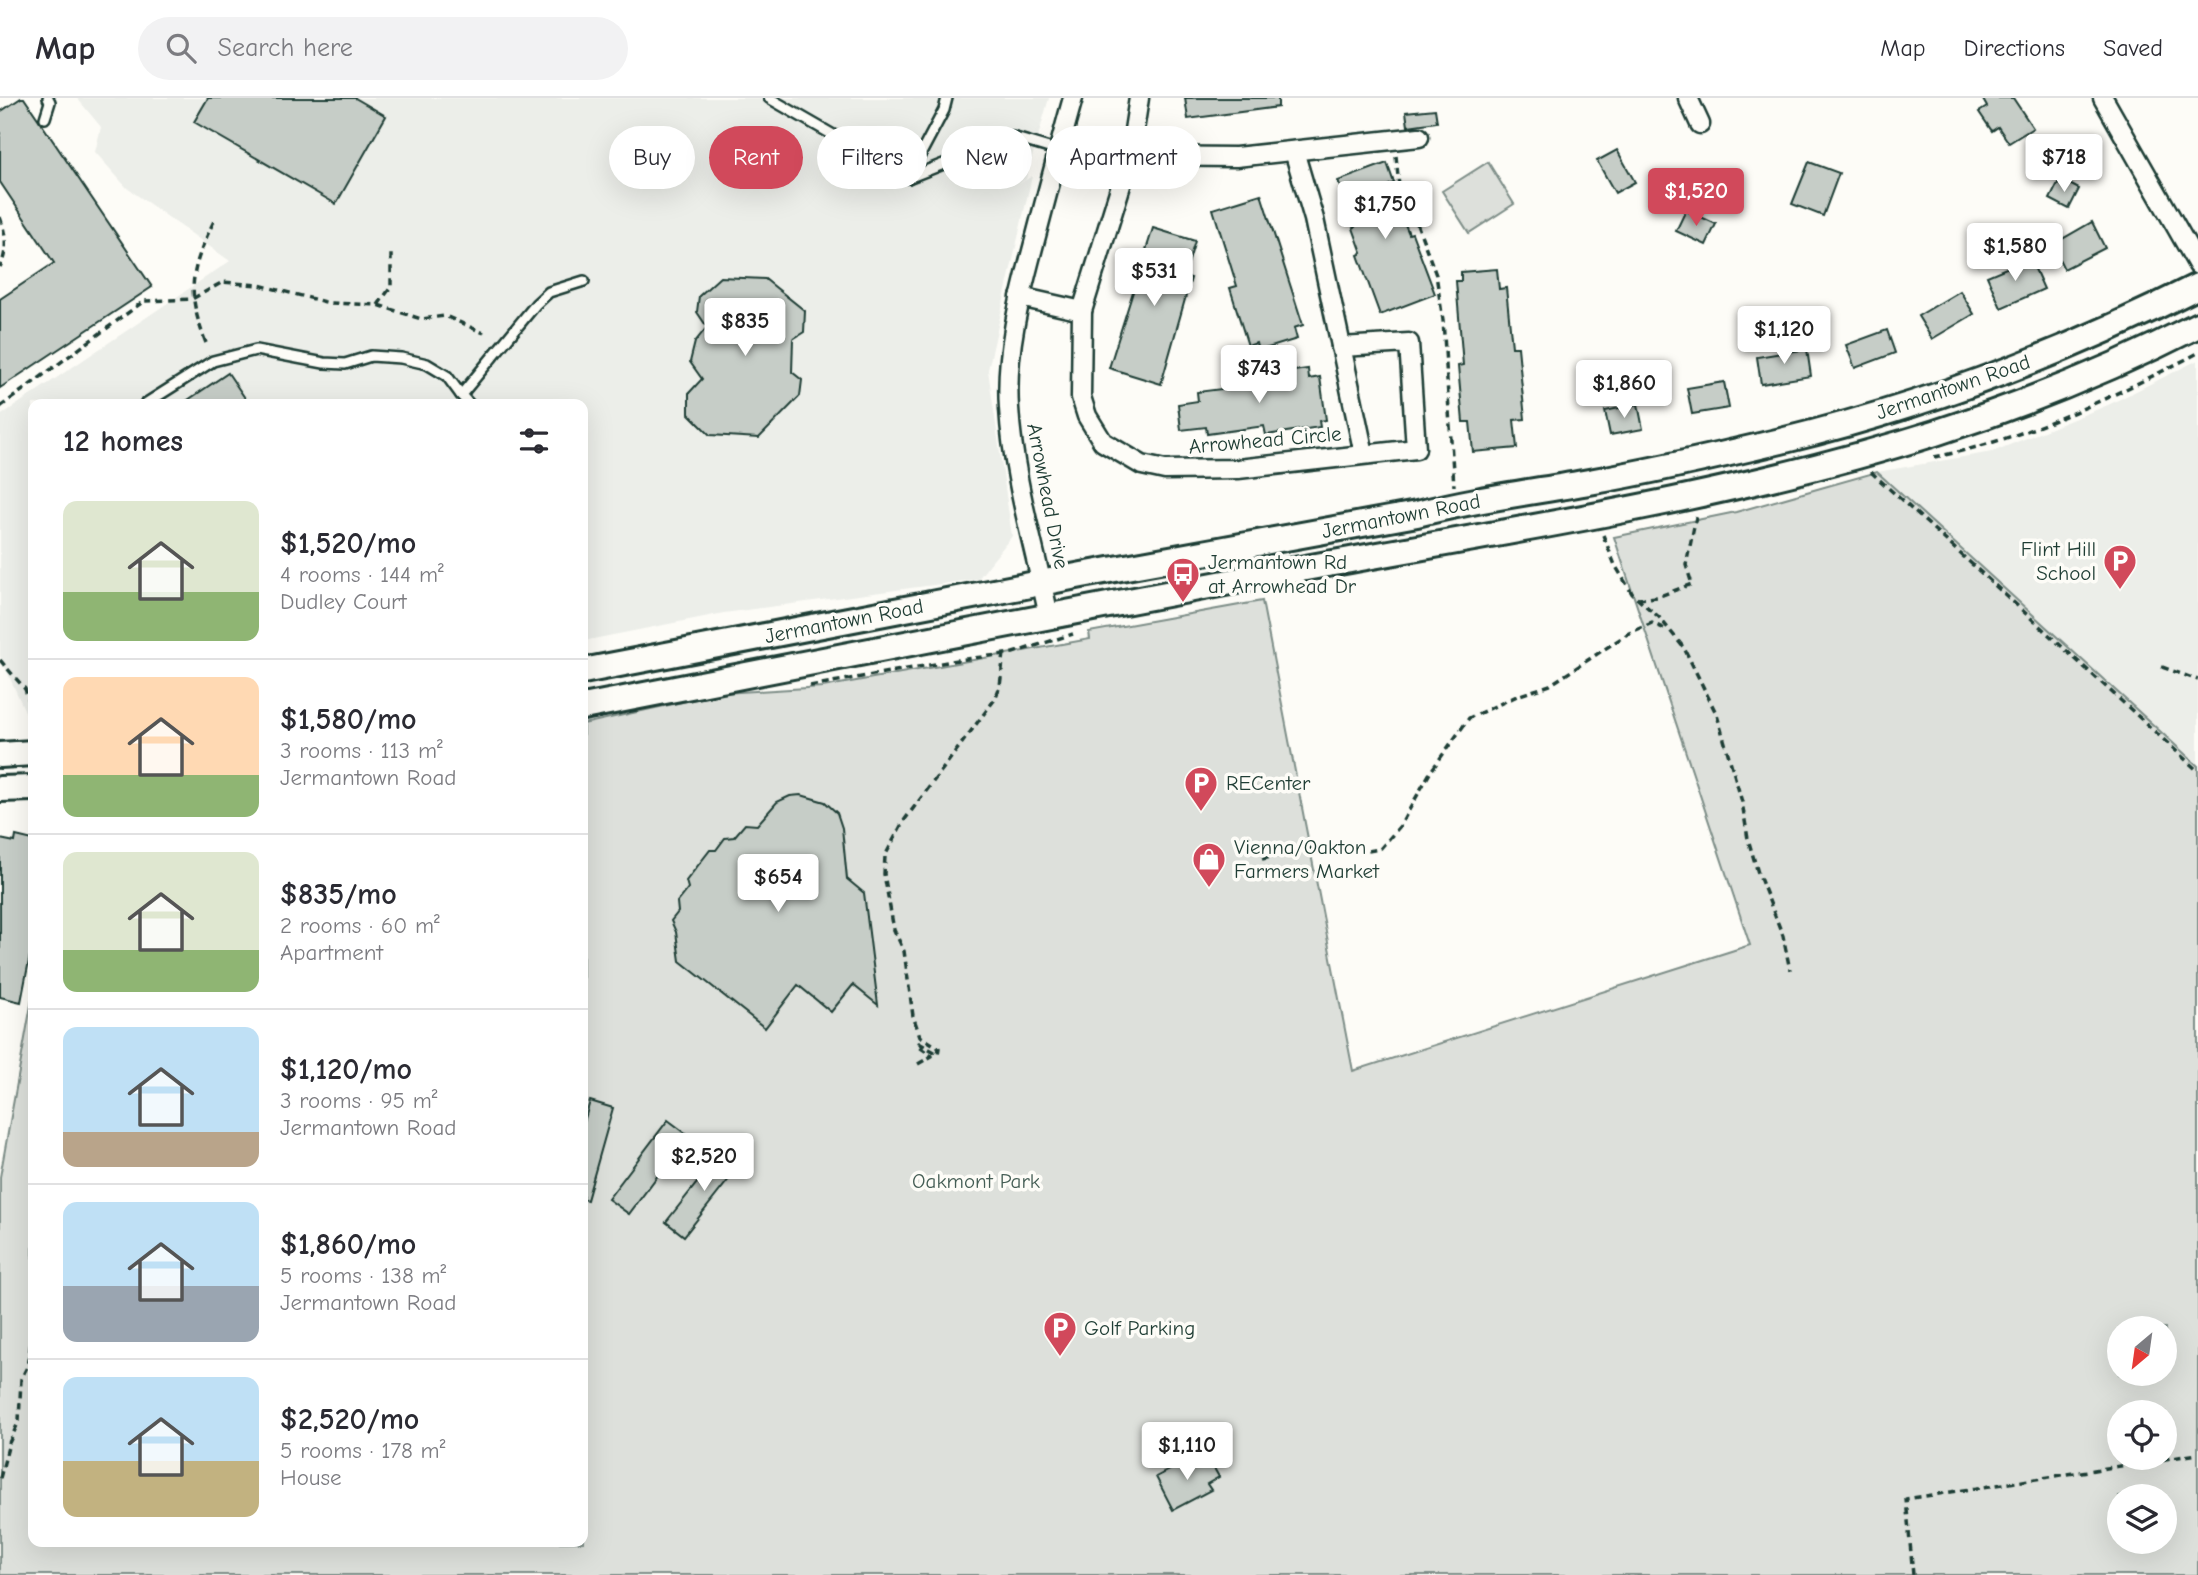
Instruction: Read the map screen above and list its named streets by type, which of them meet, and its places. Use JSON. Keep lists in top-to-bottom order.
{
  "streets": {
    "main road": ["Jermantown Road"],
    "street": ["Arrowhead Circle", "Arrowhead Drive"]
  },
  "crossings": [
    ["Jermantown Road", "Arrowhead Drive"]
  ],
  "parks": ["Oakmont Park"],
  "places": {
    "parking": ["Flint Hill School", "RECenter", "Golf Parking"],
    "bus stop": ["Jermantown Rd at Arrowhead Dr"],
    "shop": ["Vienna/Oakton Farmers Market"]
  },
  "north": "bottom left",
  "page": {
    "header": "Map",
    "search": "Search here",
    "nav": ["Map", "Directions", "Saved"],
    "chip": [
      "Buy",
      "Rent",
      "Filters",
      "New",
      "Apartment"
    ],
    "price": [
      "$718",
      "$1,520",
      "$1,750",
      "$1,580",
      "$531",
      "$835",
      "$1,120",
      "$743",
      "$1,860",
      "$654",
      "$2,520",
      "$1,110"
    ],
    "heading": "12 homes",
    "list": [
      {
        "name": "$1,520/mo",
        "note": "4 rooms · 144 m² · Dudley Court"
      },
      {
        "name": "$1,580/mo",
        "note": "3 rooms · 113 m² · Jermantown Road"
      },
      {
        "name": "$835/mo",
        "note": "2 rooms · 60 m² · Apartment"
      },
      {
        "name": "$1,120/mo",
        "note": "3 rooms · 95 m² · Jermantown Road"
      },
      {
        "name": "$1,860/mo",
        "note": "5 rooms · 138 m² · Jermantown Road"
      },
      {
        "name": "$2,520/mo",
        "note": "5 rooms · 178 m² · House"
      }
    ]
  }
}
